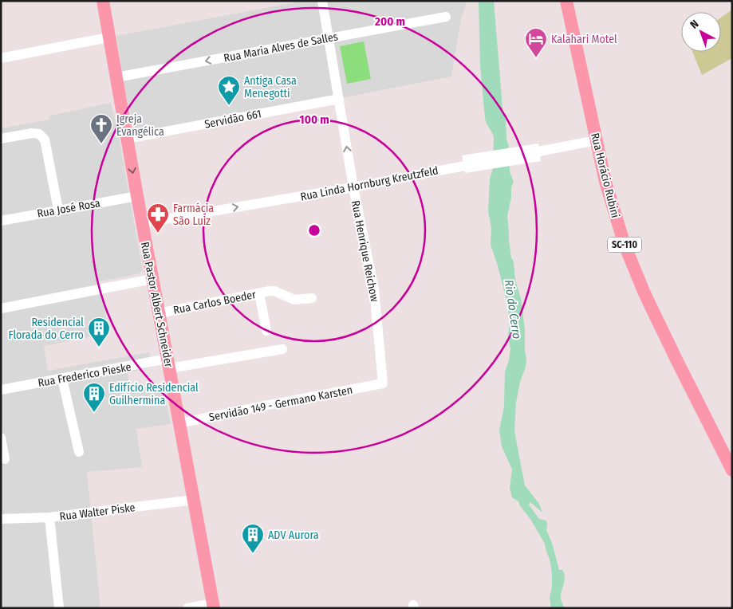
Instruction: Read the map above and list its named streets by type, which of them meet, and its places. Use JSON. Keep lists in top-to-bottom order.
{
  "streets": {
    "main road": ["Rua Horácio Rubini", "SC-110", "Rua Pastor Albert Schneider"],
    "street": [
      "Rua Maria Alves de Salles",
      "Servidão 661",
      "Rua Linda Hornburg Kreutzfeld",
      "Rua José Rosa",
      "Rua Henrique Reichow",
      "Rua Carlos Boeder",
      "Rua Frederico Pieske",
      "Servidão 149 - Germano Karsten",
      "Rua Walter Piske"
    ]
  },
  "crossings": [
    ["Rua Maria Alves de Salles", "Rua Henrique Reichow"],
    ["Rua Maria Alves de Salles", "Rua Pastor Albert Schneider"],
    ["Servidão 661", "Rua Henrique Reichow"],
    ["Servidão 661", "Rua Pastor Albert Schneider"],
    ["Rua Horácio Rubini", "Rua Linda Hornburg Kreutzfeld"],
    ["Rua Linda Hornburg Kreutzfeld", "Rua Henrique Reichow"],
    ["Rua Linda Hornburg Kreutzfeld", "Rua Pastor Albert Schneider"],
    ["Rua José Rosa", "Rua Pastor Albert Schneider"],
    ["Rua Henrique Reichow", "Servidão 149 - Germano Karsten"],
    ["Rua Carlos Boeder", "Rua Pastor Albert Schneider"],
    ["Rua Pastor Albert Schneider", "Rua Frederico Pieske"],
    ["Rua Pastor Albert Schneider", "Servidão 149 - Germano Karsten"],
    ["Rua Pastor Albert Schneider", "Rua Walter Piske"]
  ],
  "water": ["Rio do Cerro"],
  "places": {
    "hotel": ["Kalahari Motel"],
    "place": ["Antiga Casa Menegotti"],
    "church": ["Igreja Evangélica"],
    "pharmacy": ["Farmácia São Luiz"],
    "building": ["Residencial Florada do Cerro", "Edifício Residencial Guilhermina", "ADV Aurora"]
  },
  "north": "top left",
  "rings": ["200 m", "100 m"]
}
